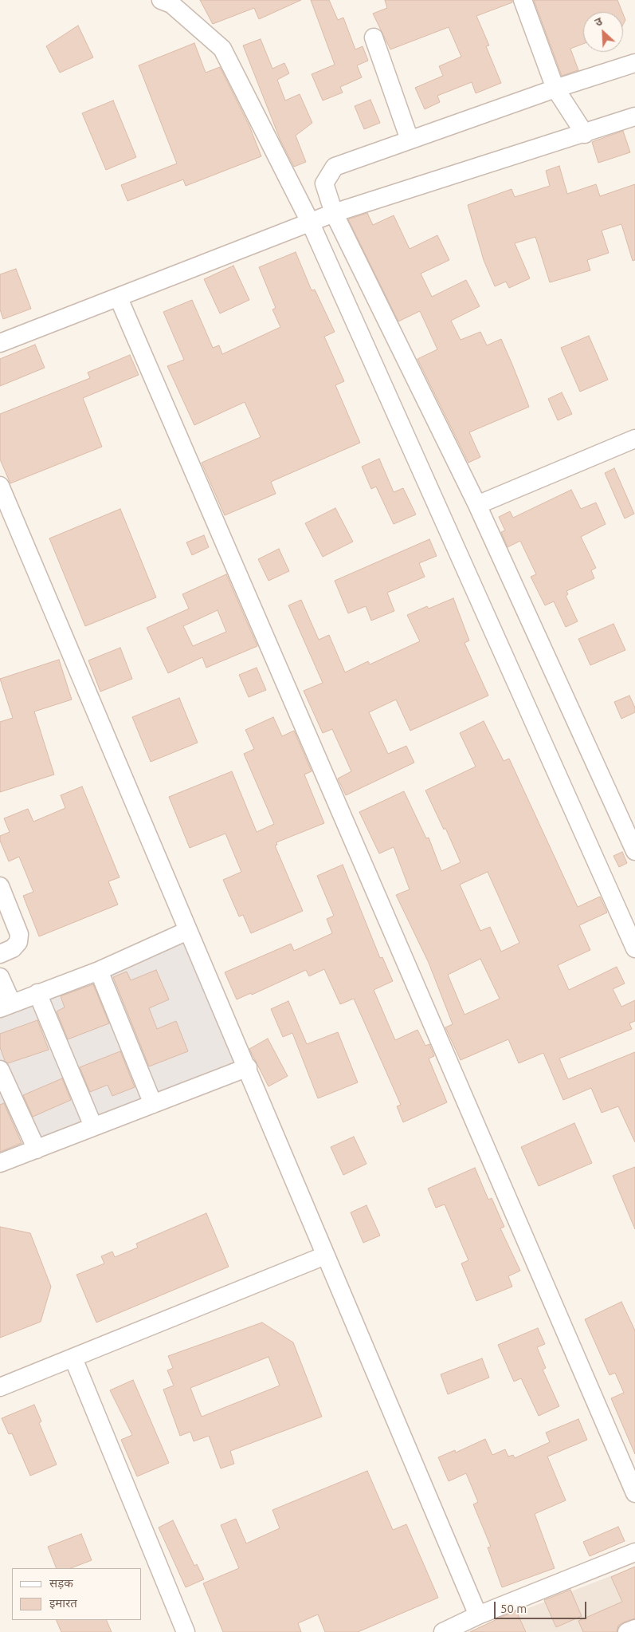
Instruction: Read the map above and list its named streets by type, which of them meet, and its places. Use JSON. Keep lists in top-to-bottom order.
{
  "legend": ["सड़क", "इमारत"],
  "scale_bar": "50 m",
  "north": "top left"
}
